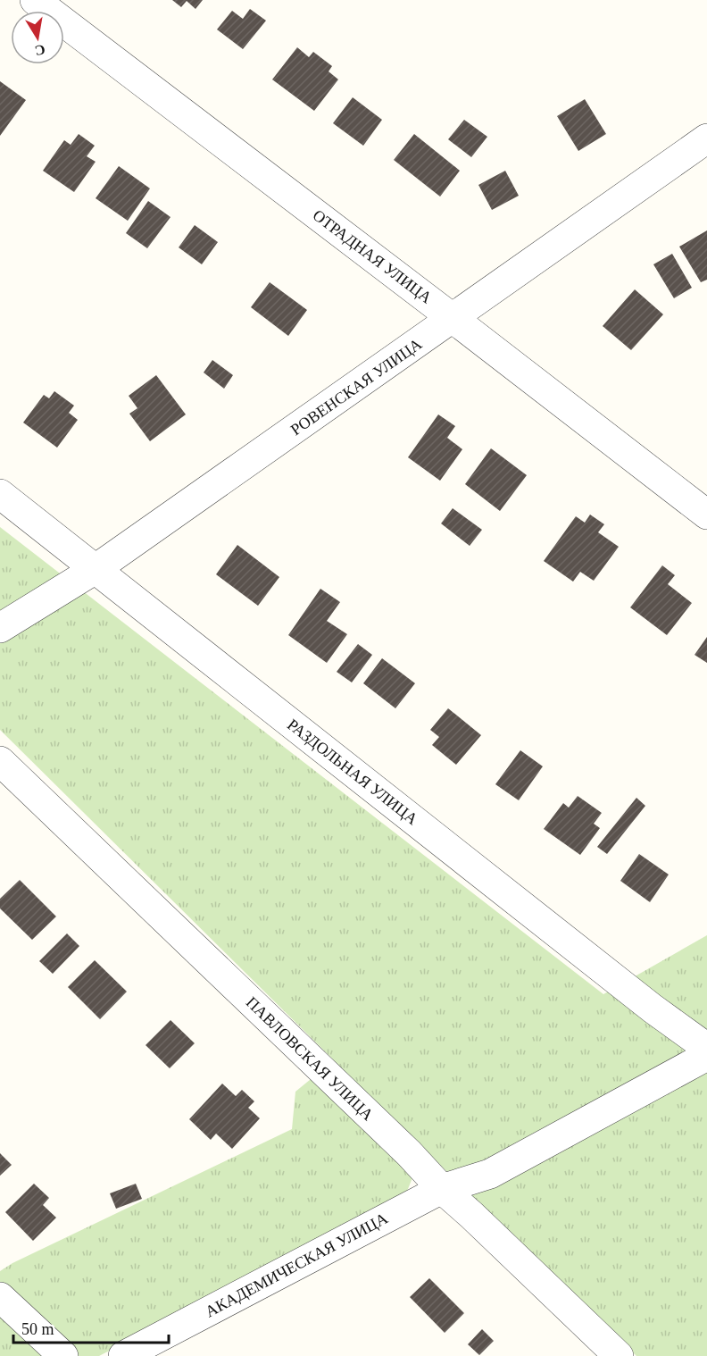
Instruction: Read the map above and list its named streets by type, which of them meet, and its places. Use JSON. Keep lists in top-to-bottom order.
{
  "streets": {
    "street": [
      "ОТРАДНАЯ УЛИЦА",
      "РОВЕНСКАЯ УЛИЦА",
      "РАЗДОЛЬНАЯ УЛИЦА",
      "ПАВЛОВСКАЯ УЛИЦА",
      "АКАДЕМИЧЕСКАЯ УЛИЦА"
    ]
  },
  "crossings": [
    ["ОТРАДНАЯ УЛИЦА", "РОВЕНСКАЯ УЛИЦА"],
    ["РОВЕНСКАЯ УЛИЦА", "РАЗДОЛЬНАЯ УЛИЦА"],
    ["ПАВЛОВСКАЯ УЛИЦА", "АКАДЕМИЧЕСКАЯ УЛИЦА"]
  ],
  "scale_bar": "50 m",
  "north": "bottom"
}
